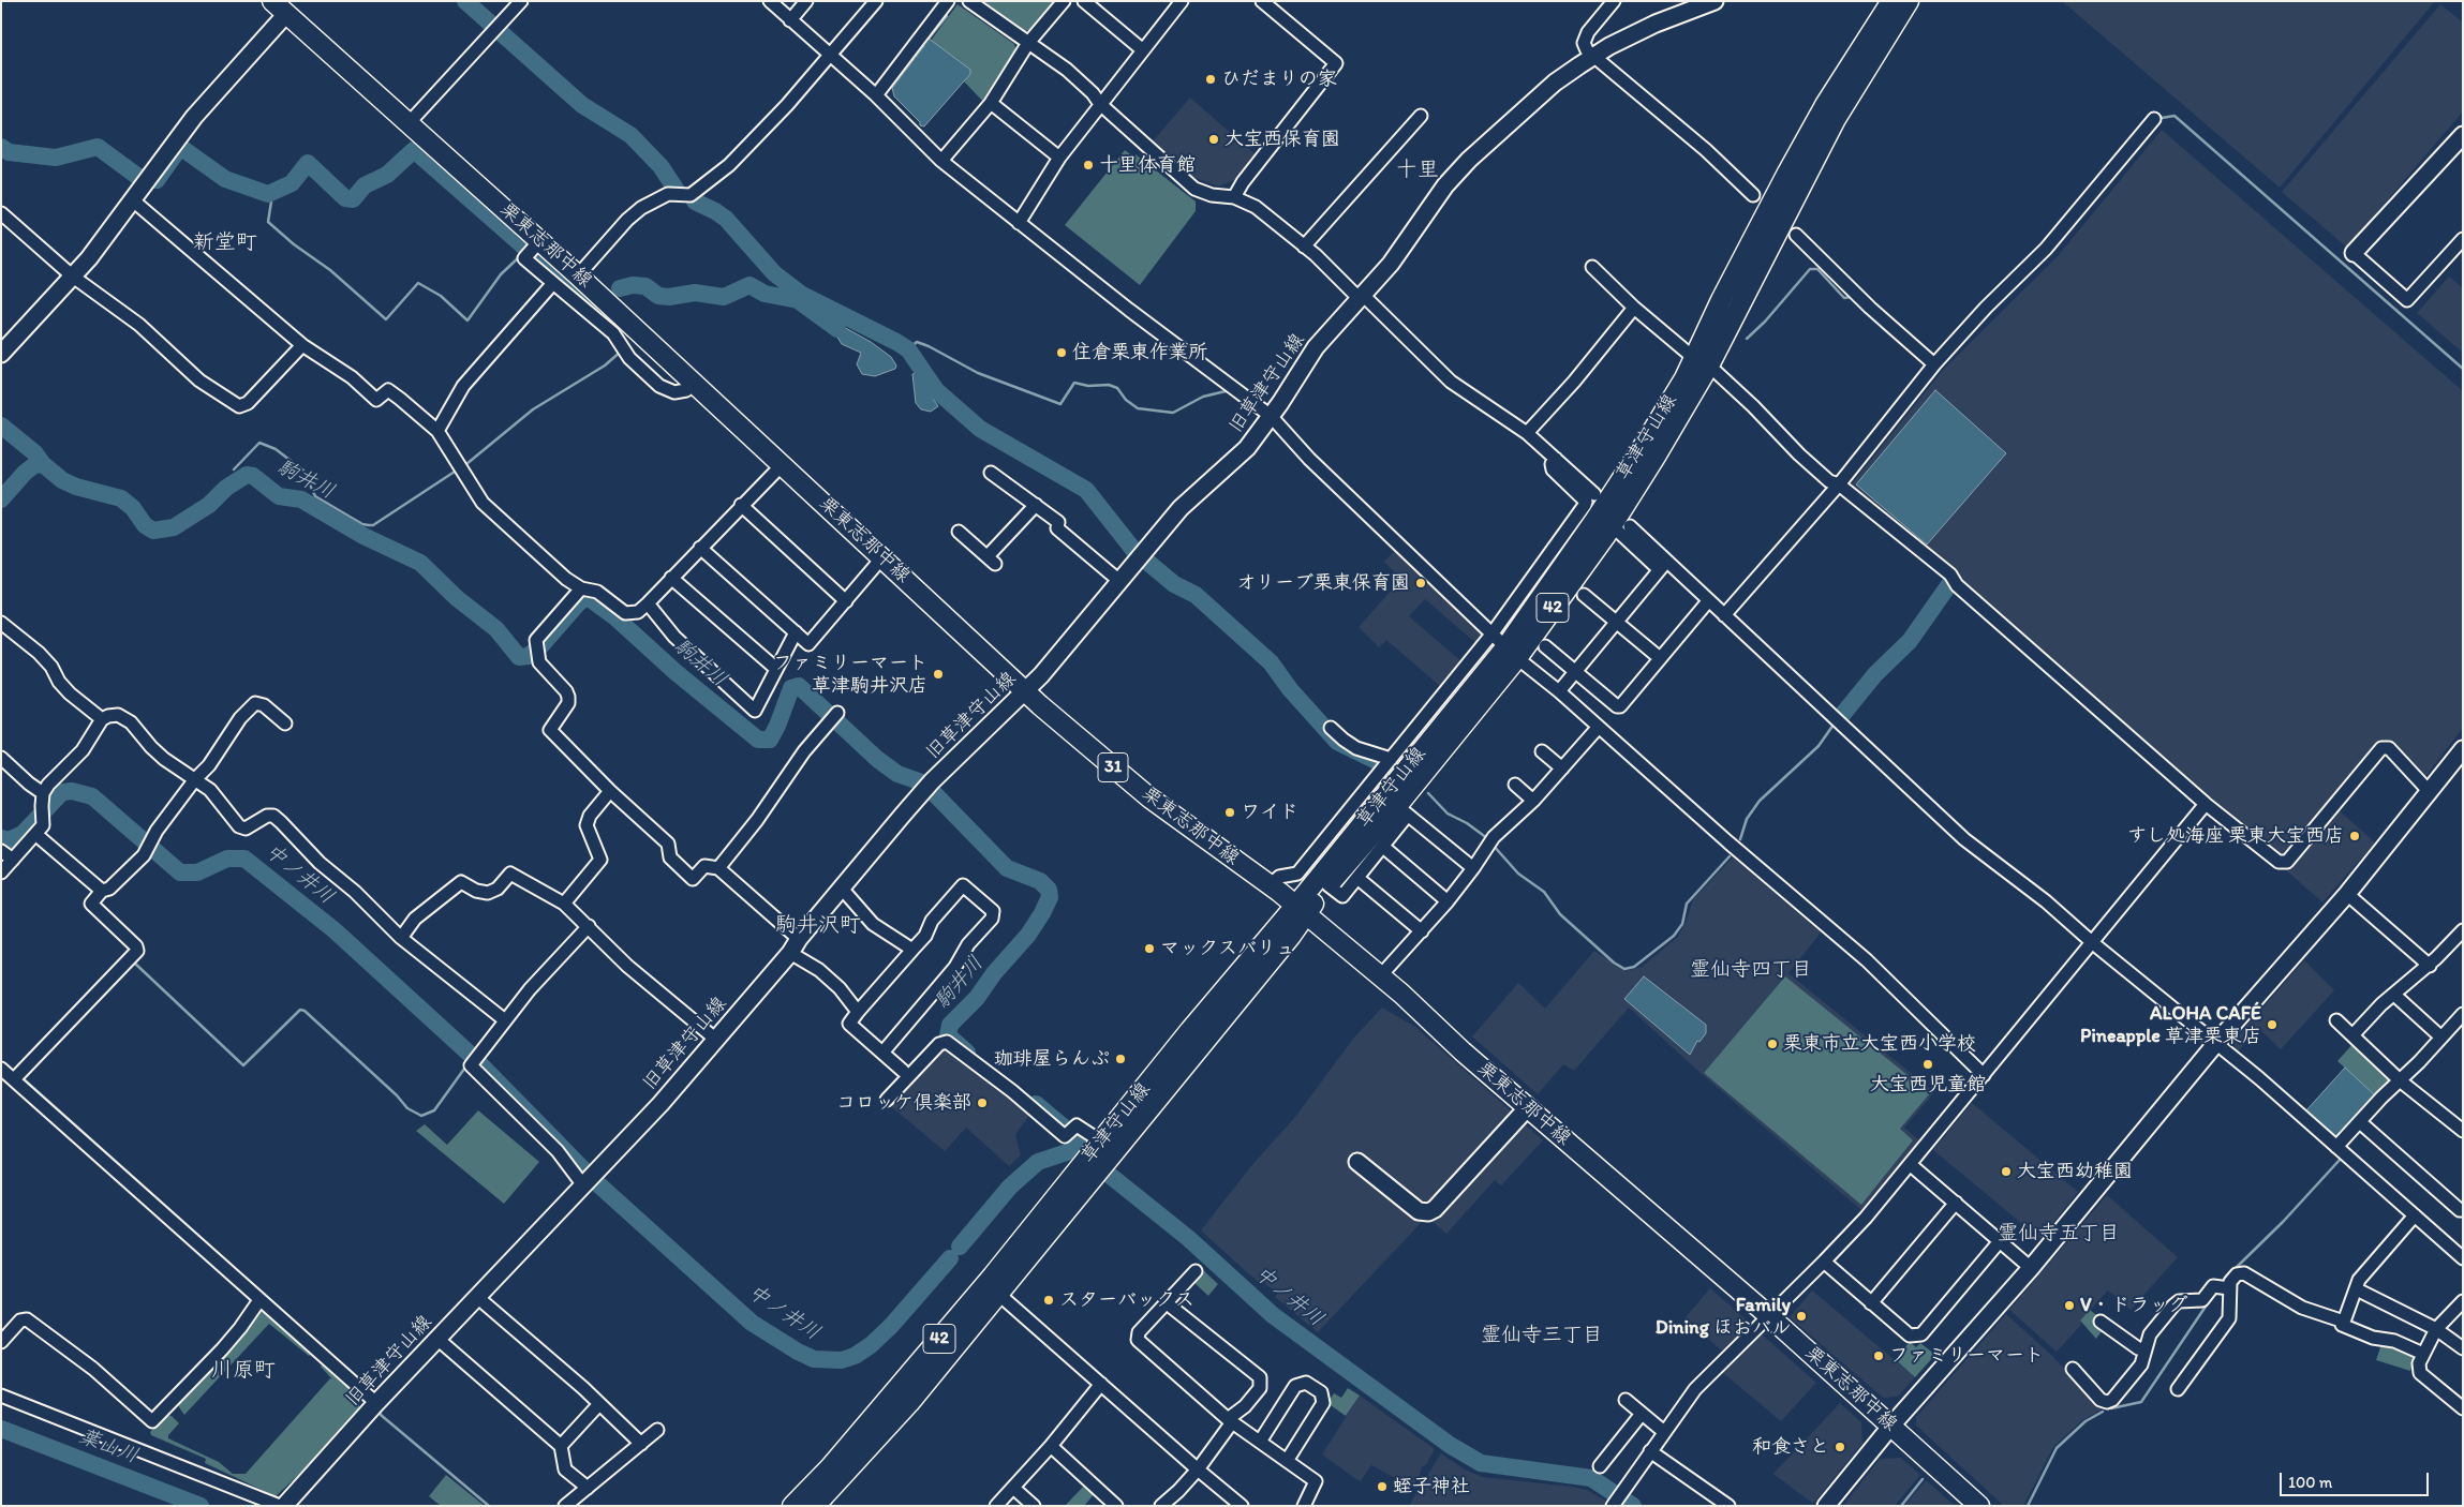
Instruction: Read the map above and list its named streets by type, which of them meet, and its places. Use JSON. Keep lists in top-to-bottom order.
{
  "streets": {
    "main road": [
      "栗東志那中線",
      "草津守山線",
      "42",
      "31"
    ],
    "street": ["旧草津守山線"]
  },
  "crossings": [
    ["栗東志那中線", "旧草津守山線"],
    ["栗東志那中線", "草津守山線"]
  ],
  "districts": [
    "十里",
    "新堂町",
    "駒井沢町",
    "霊仙寺四丁目",
    "霊仙寺五丁目",
    "霊仙寺三丁目",
    "川原町"
  ],
  "water": ["駒井川", "中ノ井川", "葉山川"],
  "places": [
    "ひだまりの家",
    "大宝西保育園",
    "十里体育館",
    "住倉栗東作業所",
    "オリーブ栗東保育園",
    "ファミリーマート 草津駒井沢店",
    "ワイド",
    "すし処海座 栗東大宝西店",
    "マックスバリュ",
    "ALOHA CAFÉ Pineapple 草津栗東店",
    "栗東市立大宝西小学校",
    "珈琲屋らんぷ",
    "大宝西児童館",
    "コロッケ倶楽部",
    "大宝西幼稚園",
    "スターバックス",
    "V・ドラッグ",
    "Family Dining ほおバル",
    "ファミリーマート",
    "和食さと",
    "蛭子神社"
  ],
  "scale_bar": "100 m"
}
